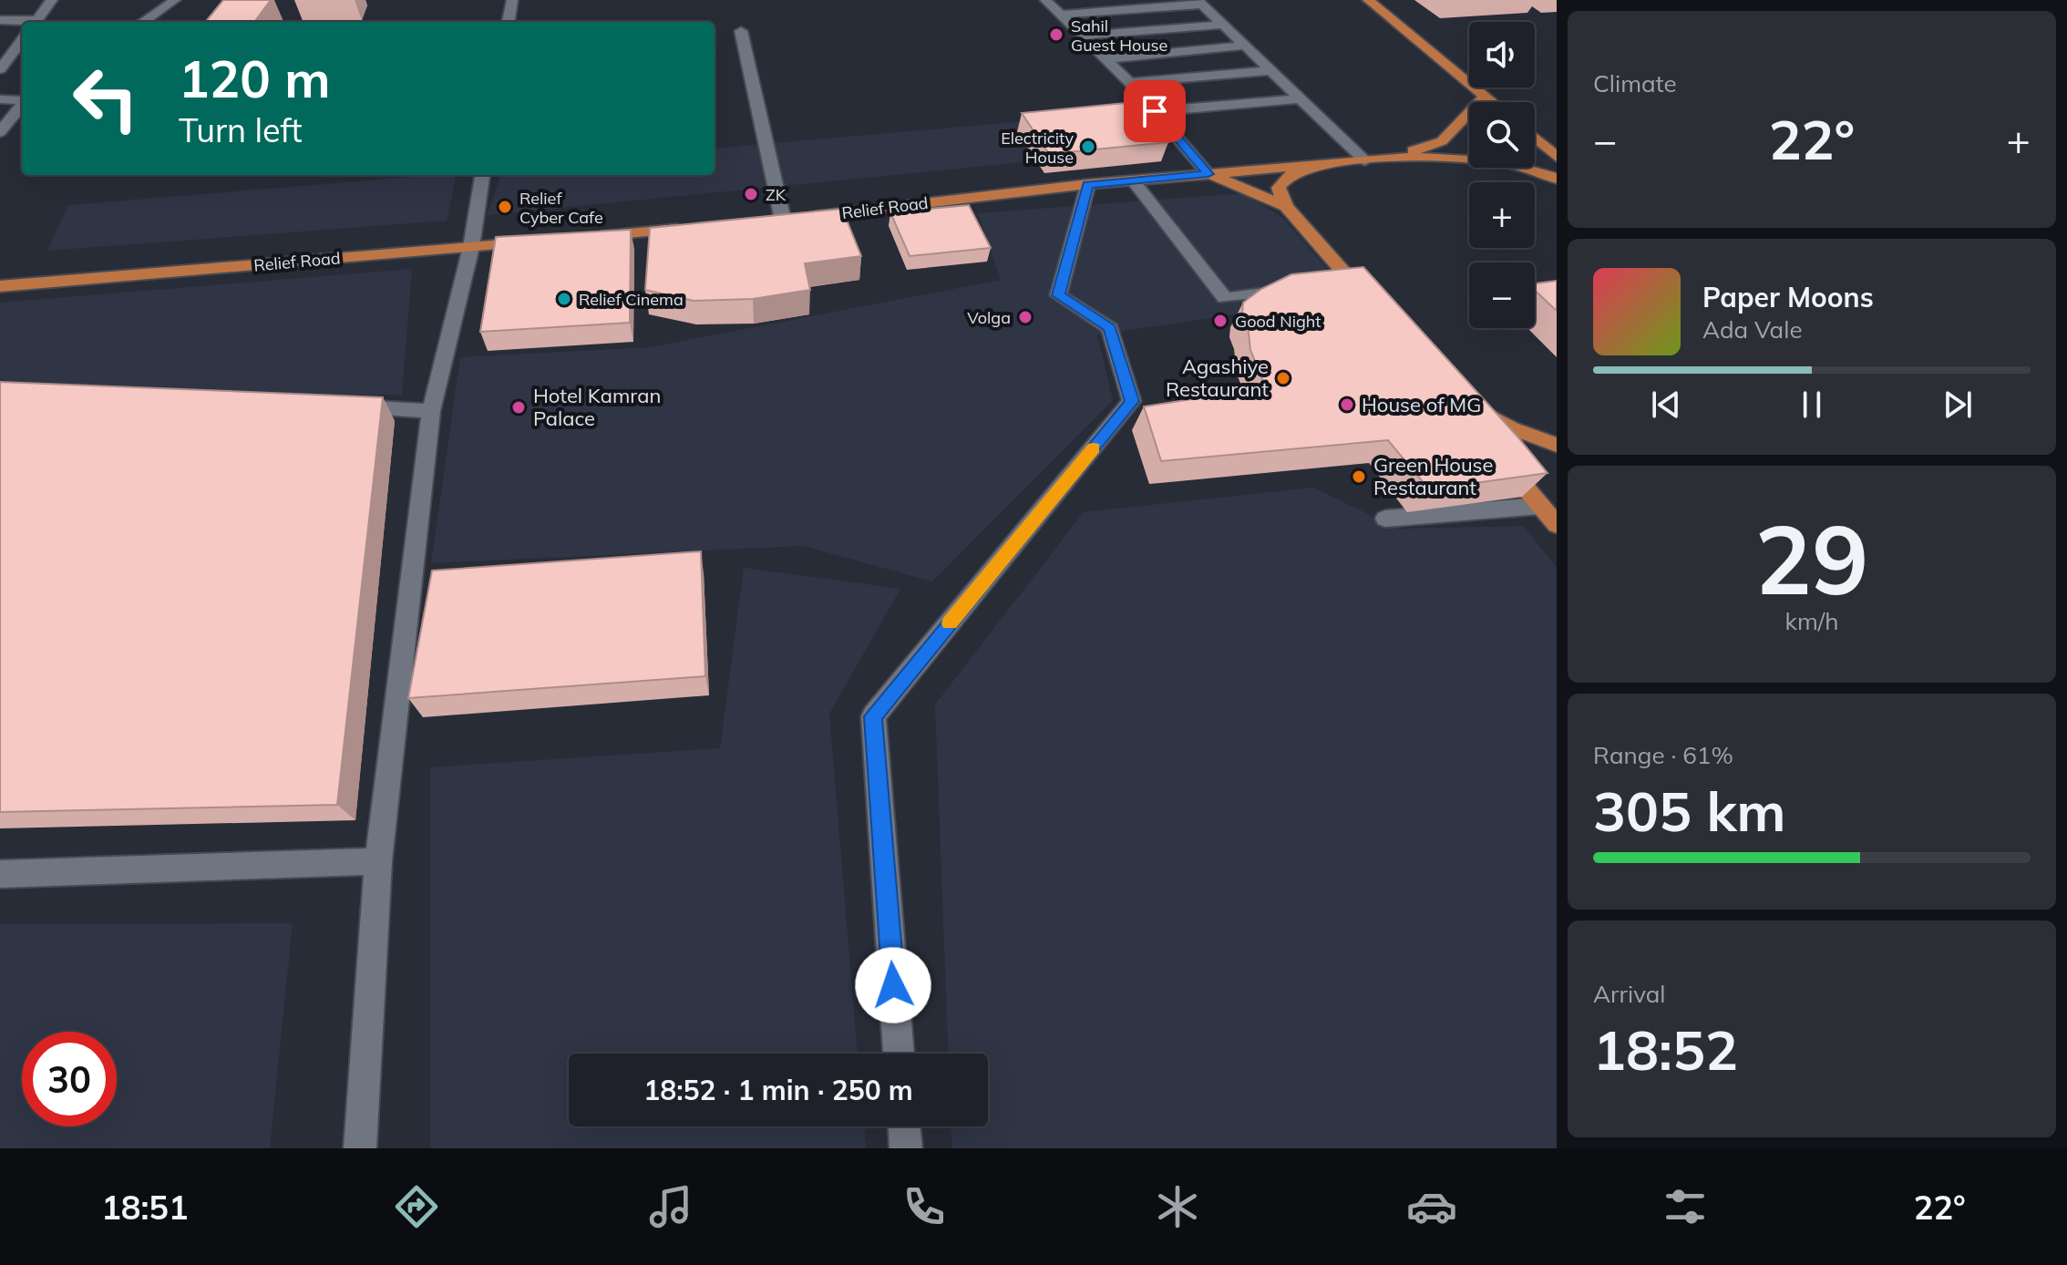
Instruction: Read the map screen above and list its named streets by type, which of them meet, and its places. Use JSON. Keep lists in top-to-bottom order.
{
  "streets": {
    "main road": ["Relief Road"]
  },
  "places": [
    "Sahil Guest House",
    "Electricity House",
    "ZK",
    "Relief Cyber Cafe",
    "Relief Cinema",
    "Volga",
    "Good Night",
    "Agashiye Restaurant",
    "House of MG",
    "Hotel Kamran Palace",
    "Green House Restaurant"
  ],
  "page": {
    "tile": [
      "Climate",
      ["29", "km/h"],
      ["Range · 61%", "305 km"],
      ["Arrival", "18:52"]
    ],
    "map_buttons": ["+", "−"],
    "turn": ["120 m", "Turn left"],
    "heat": ["−", "22°", "+"],
    "song": ["Paper Moons", "Ada Vale"],
    "limit": "30",
    "trip": "18:52 · 1 min · 250 m",
    "tabs": ["18:51", "22°"]
  }
}
